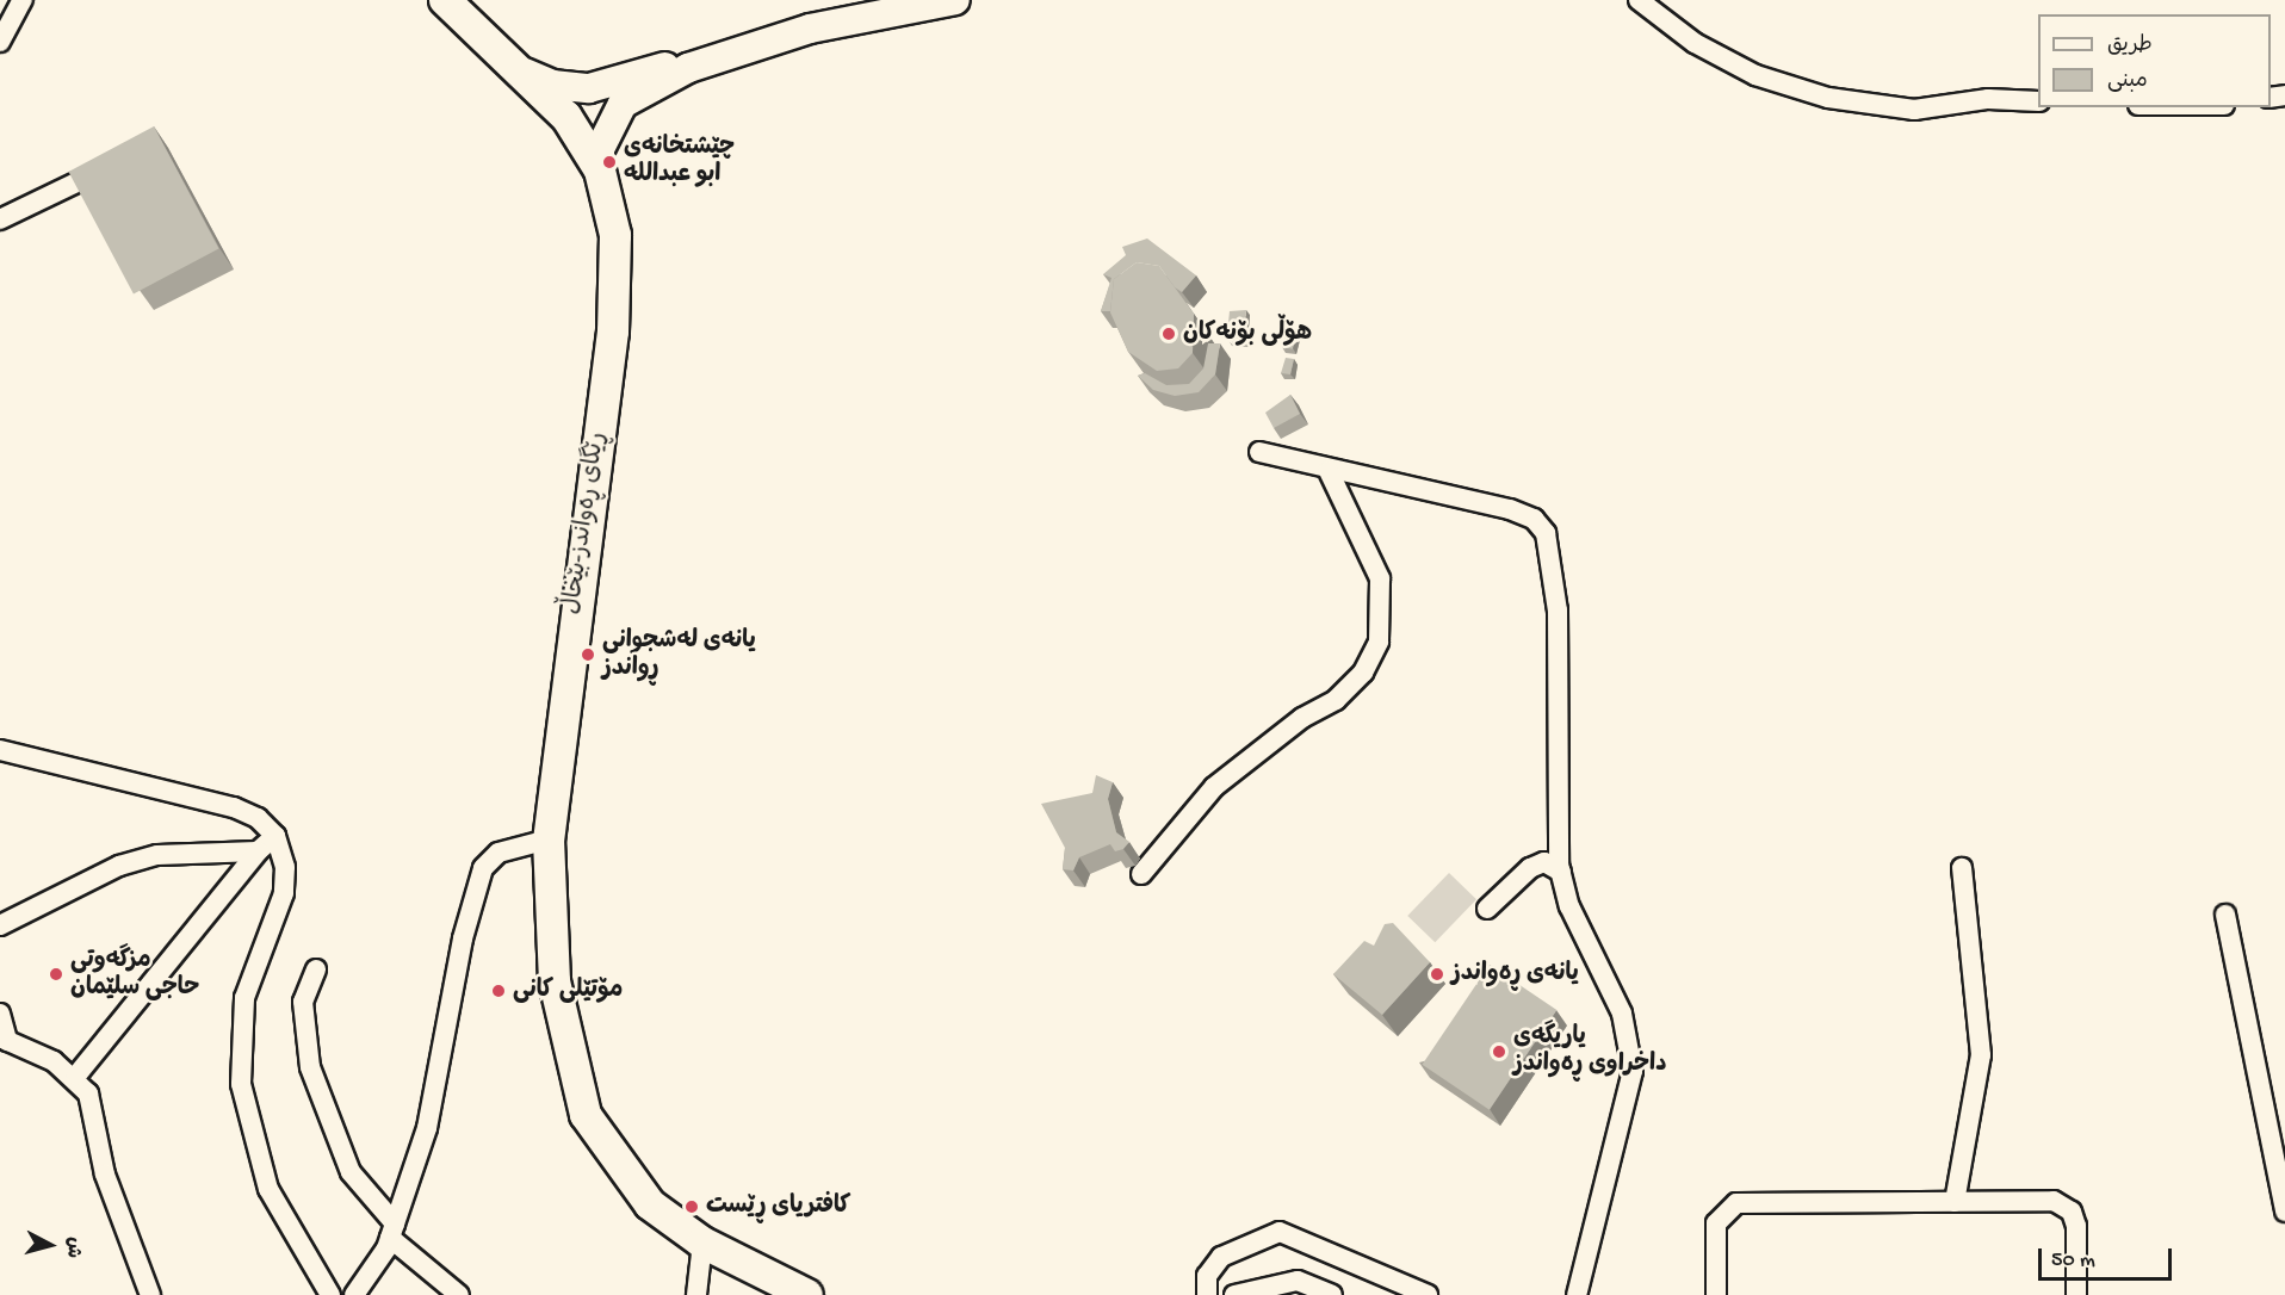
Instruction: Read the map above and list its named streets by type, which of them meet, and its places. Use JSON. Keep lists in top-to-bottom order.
{
  "streets": {
    "main road": ["ڕێگای ڕەواندز-بێخاڵ"]
  },
  "places": [
    "چێشتخانەی ابو عبدالله",
    "هۆڵی بۆنەکان",
    "یانەی لەشجوانی ڕواندز",
    "مزگەوتی حاجی سلێمان",
    "یانەی ڕەواندز",
    "مۆتێلی کانی",
    "یاریگەی داخراوی ڕەواندز",
    "کافتریای ڕێست"
  ],
  "legend": ["طريق", "مبنى"],
  "scale_bar": "50 m",
  "north": "right"
}
